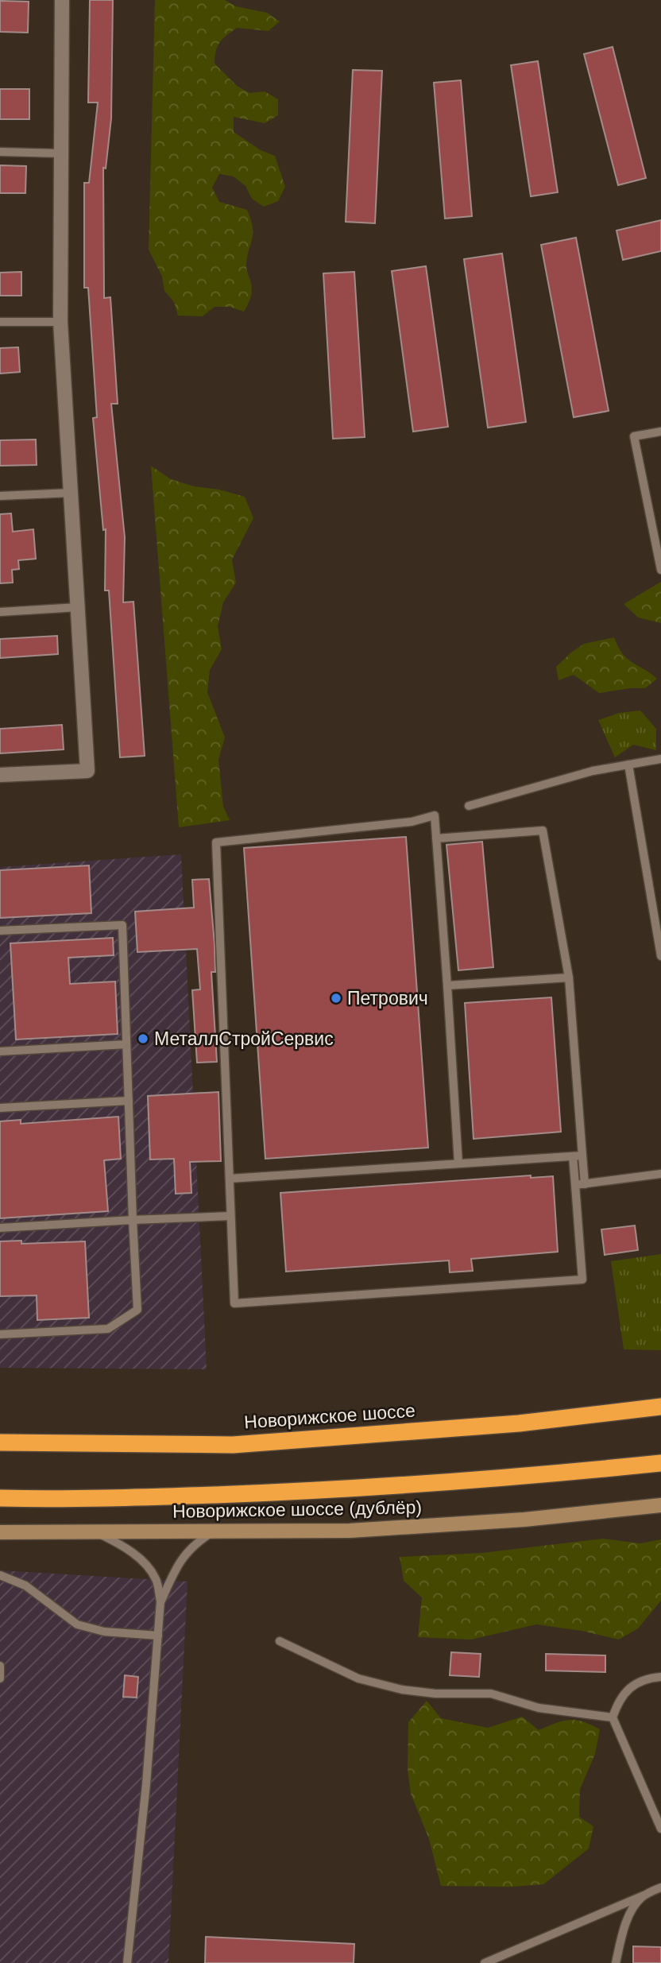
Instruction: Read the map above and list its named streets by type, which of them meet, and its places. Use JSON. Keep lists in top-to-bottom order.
{
  "streets": {
    "highway": ["Новорижское шоссе"],
    "street": ["Новорижское шоссе (дублёр)"]
  },
  "places": ["Петрович", "МеталлСтройСервис"]
}
